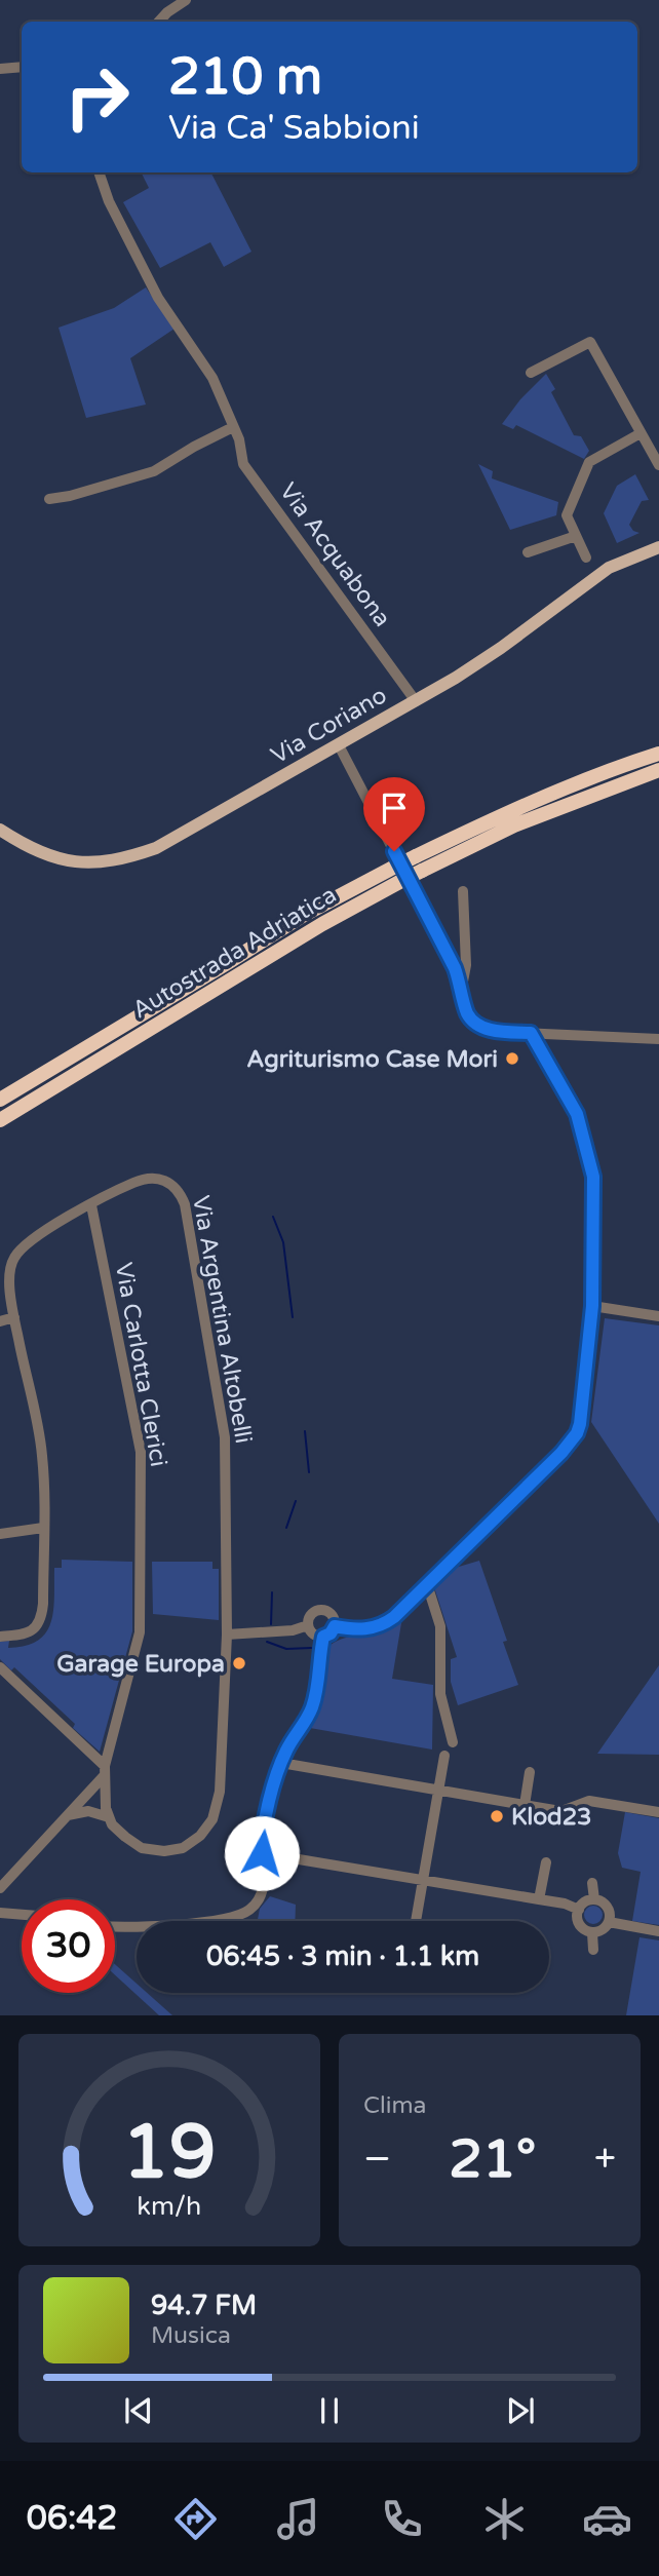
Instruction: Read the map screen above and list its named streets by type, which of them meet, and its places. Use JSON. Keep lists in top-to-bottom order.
{
  "streets": {
    "highway": ["Autostrada Adriatica"],
    "main road": ["Via Coriano"],
    "street": ["Via Acquabona", "Via Argentina Altobelli", "Via Carlotta Clerici"]
  },
  "crossings": [
    ["Via Acquabona", "Via Coriano"],
    ["Via Argentina Altobelli", "Via Carlotta Clerici"]
  ],
  "places": ["Agriturismo Case Mori", "Garage Europa", "Klod23"],
  "page": {
    "turn": ["210 m", "Via Ca' Sabbioni"],
    "limit": "30",
    "trip": "06:45 · 3 min · 1.1 km",
    "tile": "Clima",
    "heat": ["−", "21°", "+"],
    "song": ["94.7 FM", "Musica"],
    "tabs": "06:42",
    "gauge": ["19", "km/h"]
  }
}
